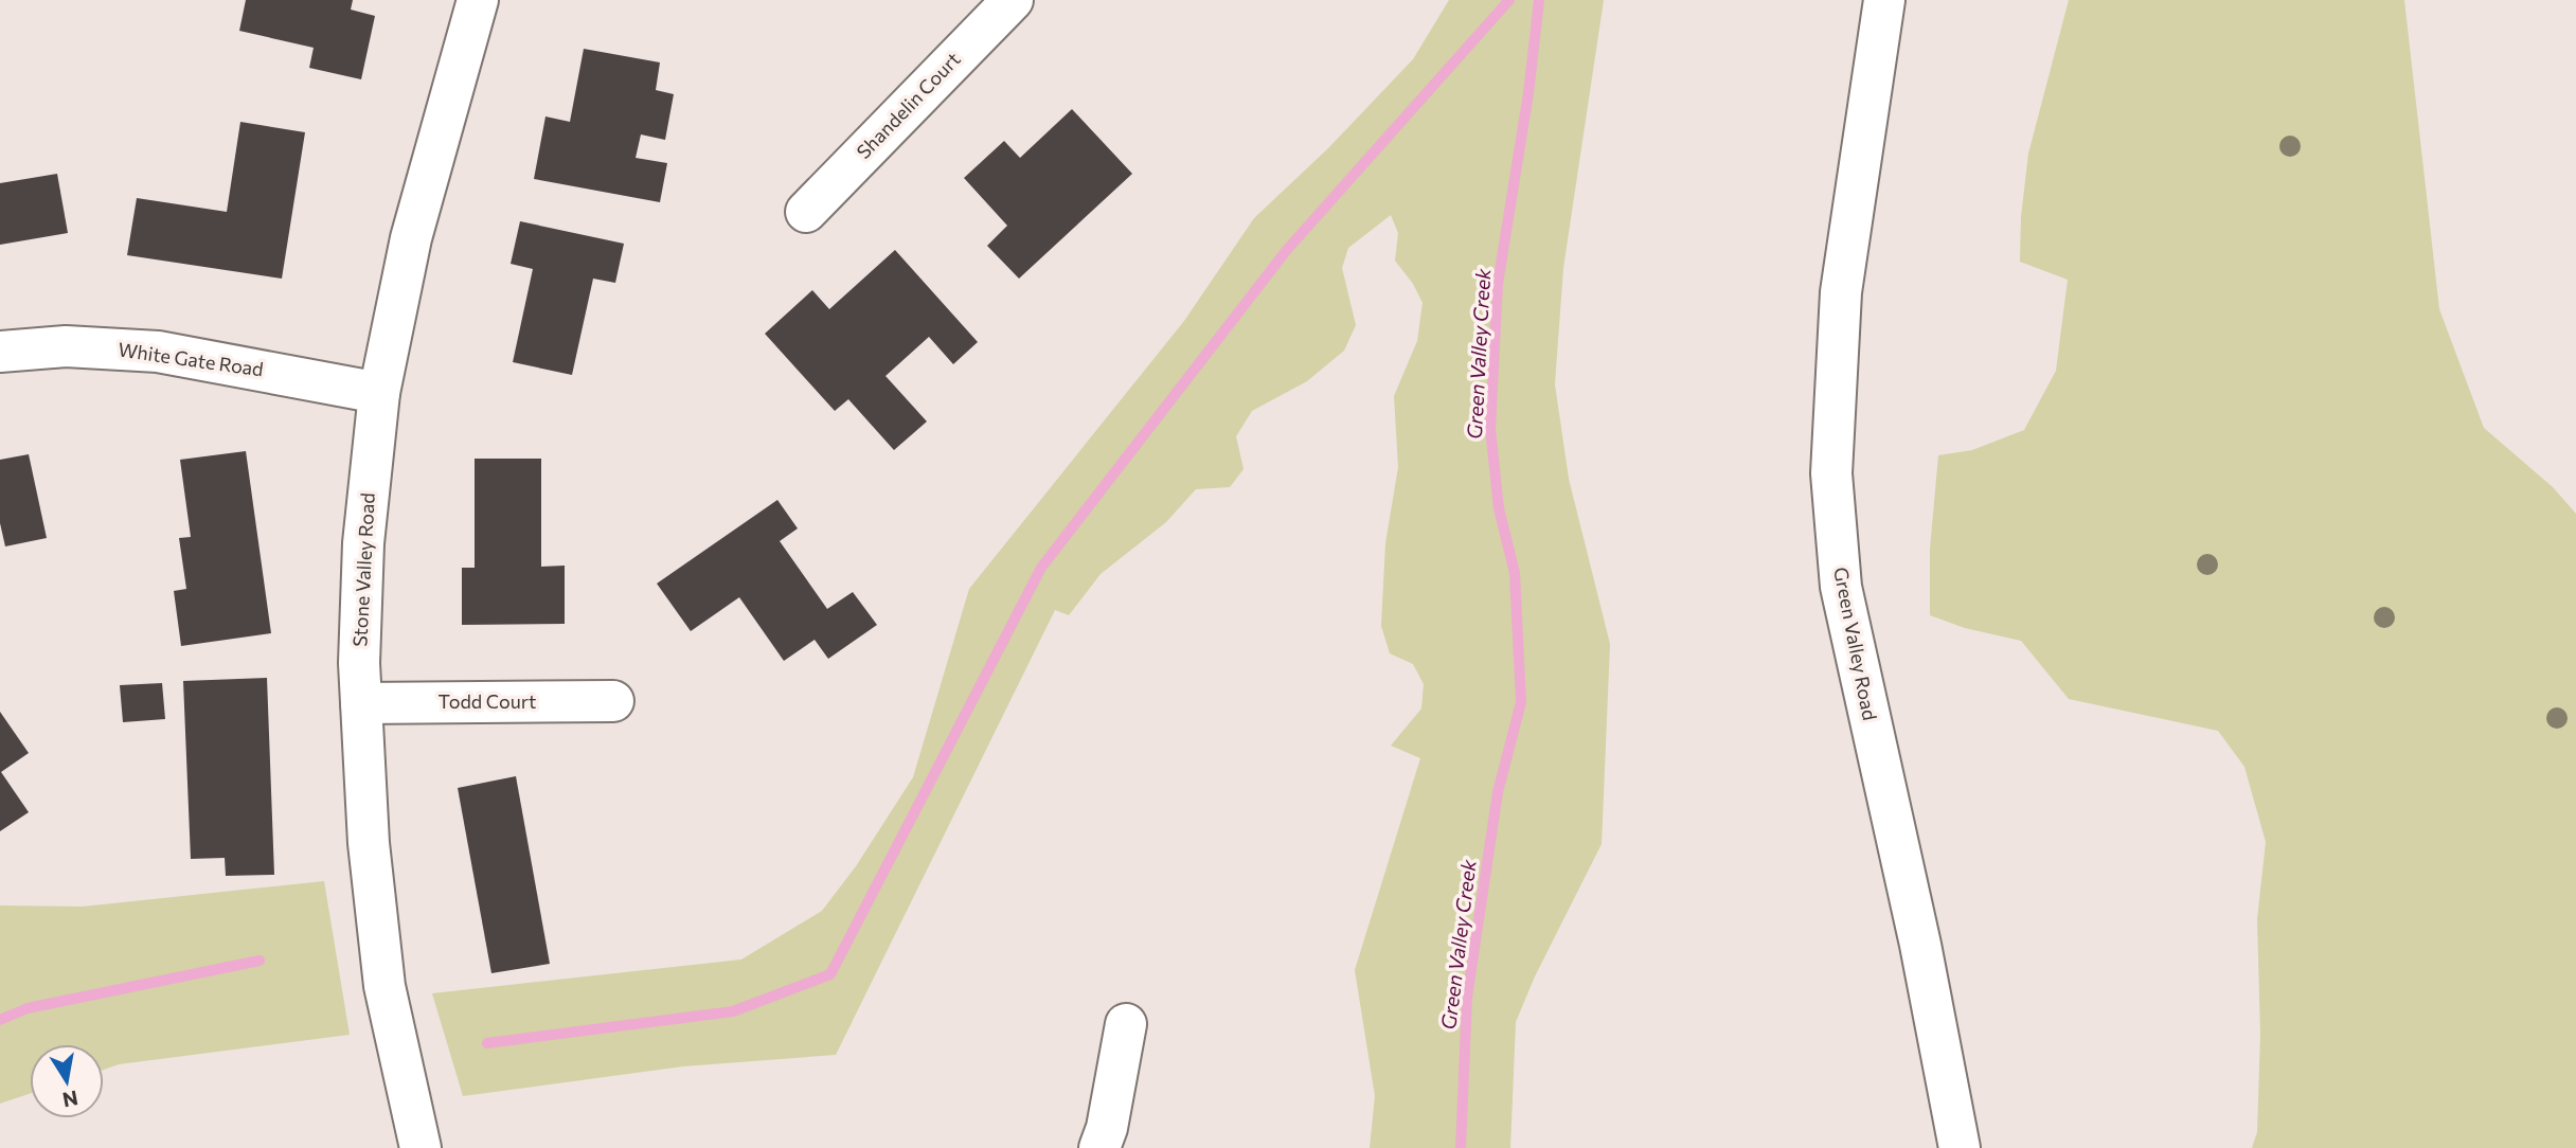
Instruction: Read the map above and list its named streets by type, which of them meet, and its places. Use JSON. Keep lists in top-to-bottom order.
{
  "streets": {
    "street": [
      "Shandelin Court",
      "White Gate Road",
      "Stone Valley Road",
      "Green Valley Road",
      "Todd Court"
    ]
  },
  "crossings": [
    ["White Gate Road", "Stone Valley Road"],
    ["Stone Valley Road", "Todd Court"]
  ],
  "water": ["Green Valley Creek"],
  "north": "bottom"
}
